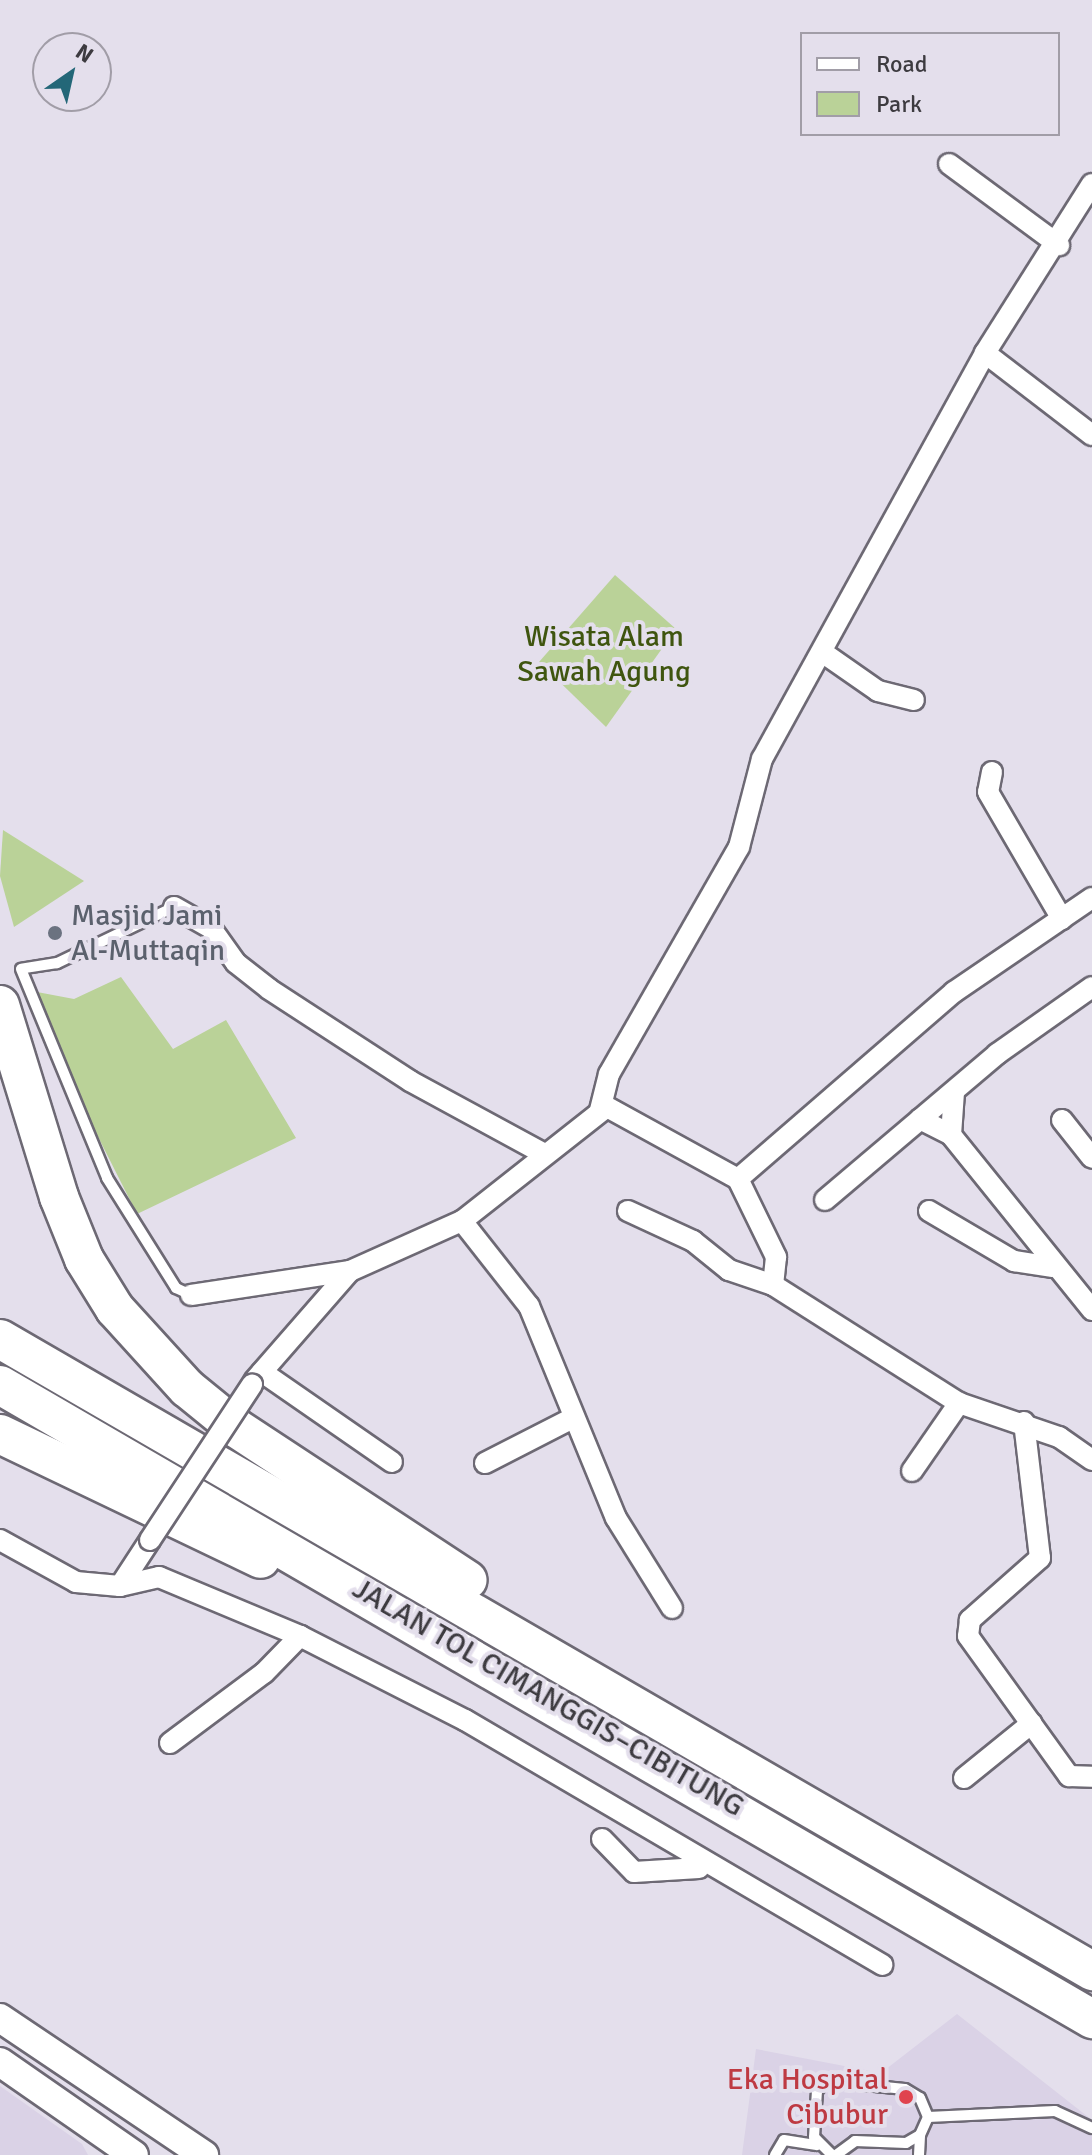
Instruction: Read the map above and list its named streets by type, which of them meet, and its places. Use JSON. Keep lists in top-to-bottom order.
{
  "streets": {
    "highway": ["JALAN TOL CIMANGGIS–CIBITUNG"]
  },
  "parks": ["Wisata Alam Sawah Agung"],
  "places": ["Masjid Jami Al-Muttaqin", "Eka Hospital Cibubur"],
  "legend": ["Road", "Park"],
  "north": "top right"
}
